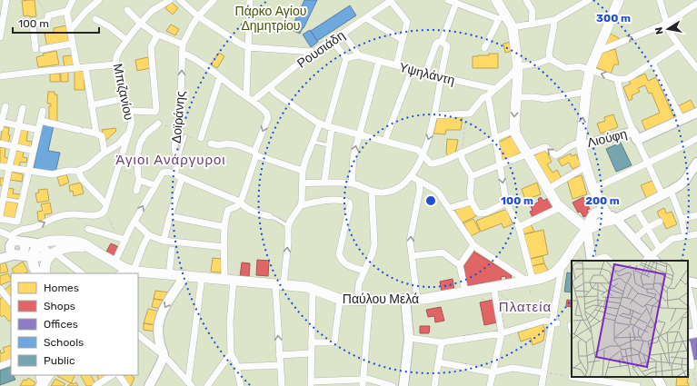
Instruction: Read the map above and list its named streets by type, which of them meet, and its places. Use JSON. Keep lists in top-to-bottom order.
{
  "streets": {
    "main road": ["Παύλου Μελά"],
    "street": [
      "Ρουσιάδη",
      "Υψηλάντη",
      "Μπιζανίου",
      "Δοϊράνης",
      "Λιούφη"
    ]
  },
  "districts": ["Άγιοι Ανάργυροι", "Πλατεία"],
  "parks": ["Πάρκο Αγίου Δημητρίου"],
  "legend": [
    "Homes",
    "Shops",
    "Offices",
    "Schools",
    "Public"
  ],
  "scale_bar": "100 m",
  "north": "left",
  "rings": ["300 m", "100 m", "200 m"]
}
